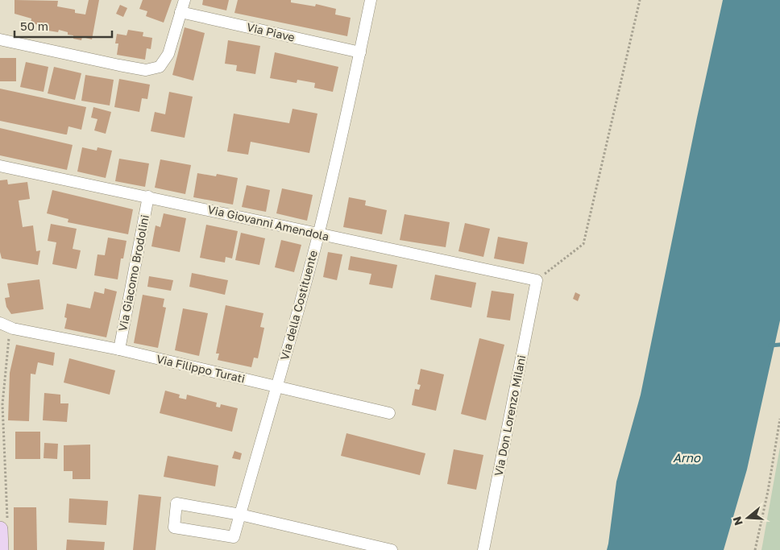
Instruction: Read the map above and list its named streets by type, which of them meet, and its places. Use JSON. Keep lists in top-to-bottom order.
{
  "streets": {
    "street": [
      "Via Piave",
      "Via Giovanni Amendola",
      "Via Giacomo Brodolini",
      "Via della Costituente",
      "Via Filippo Turati",
      "Via Don Lorenzo Milani"
    ]
  },
  "crossings": [
    ["Via Piave", "Via della Costituente"],
    ["Via Giovanni Amendola", "Via Giacomo Brodolini"],
    ["Via Giovanni Amendola", "Via della Costituente"],
    ["Via Giovanni Amendola", "Via Don Lorenzo Milani"],
    ["Via Giacomo Brodolini", "Via Filippo Turati"],
    ["Via della Costituente", "Via Filippo Turati"]
  ],
  "water": ["Arno"],
  "scale_bar": "50 m",
  "north": "left"
}
